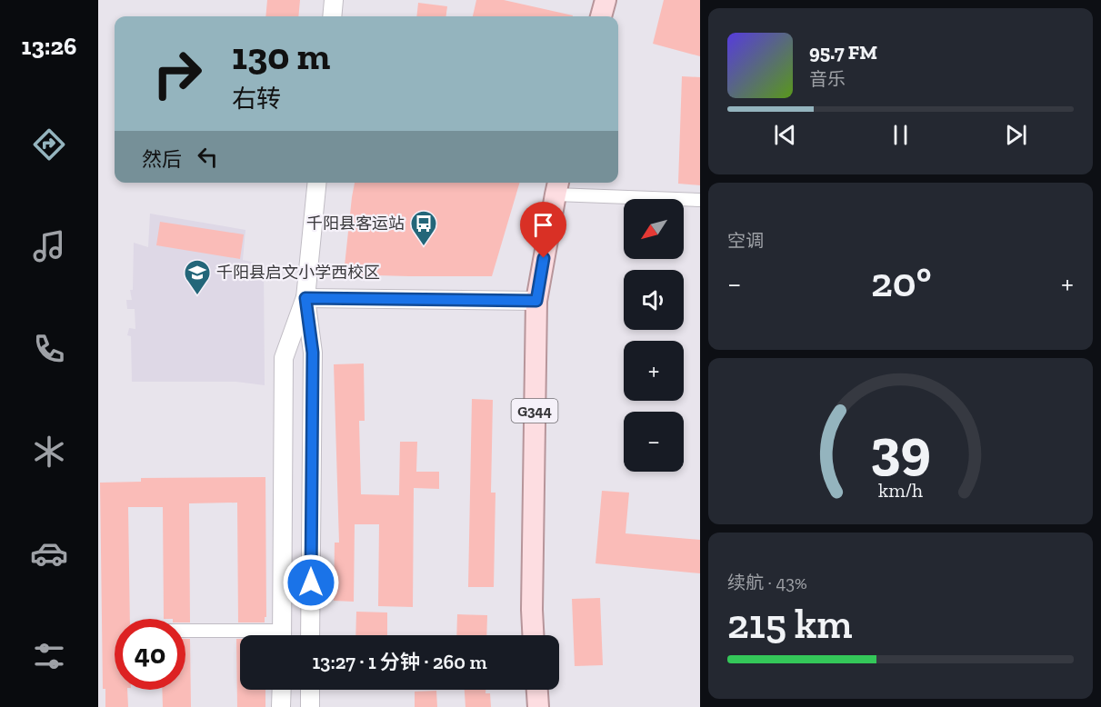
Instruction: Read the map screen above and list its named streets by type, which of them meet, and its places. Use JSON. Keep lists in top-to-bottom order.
{
  "streets": {
    "main road": ["G344"]
  },
  "places": {
    "bus stop": ["千阳县客运站"],
    "school or university": ["千阳县启文小学西校区"]
  },
  "north": "bottom left",
  "page": {
    "tabs": "13:26",
    "turn": ["130 m", "右转"],
    "song": ["95.7 FM", "音乐"],
    "then": "然后",
    "tile": [
      "空调",
      ["续航 · 43%", "215 km"]
    ],
    "map_buttons": ["+", "−"],
    "heat": ["−", "20°", "+"],
    "limit": "40",
    "trip": "13:27 · 1 分钟 · 260 m",
    "gauge": ["39", "km/h"]
  }
}
